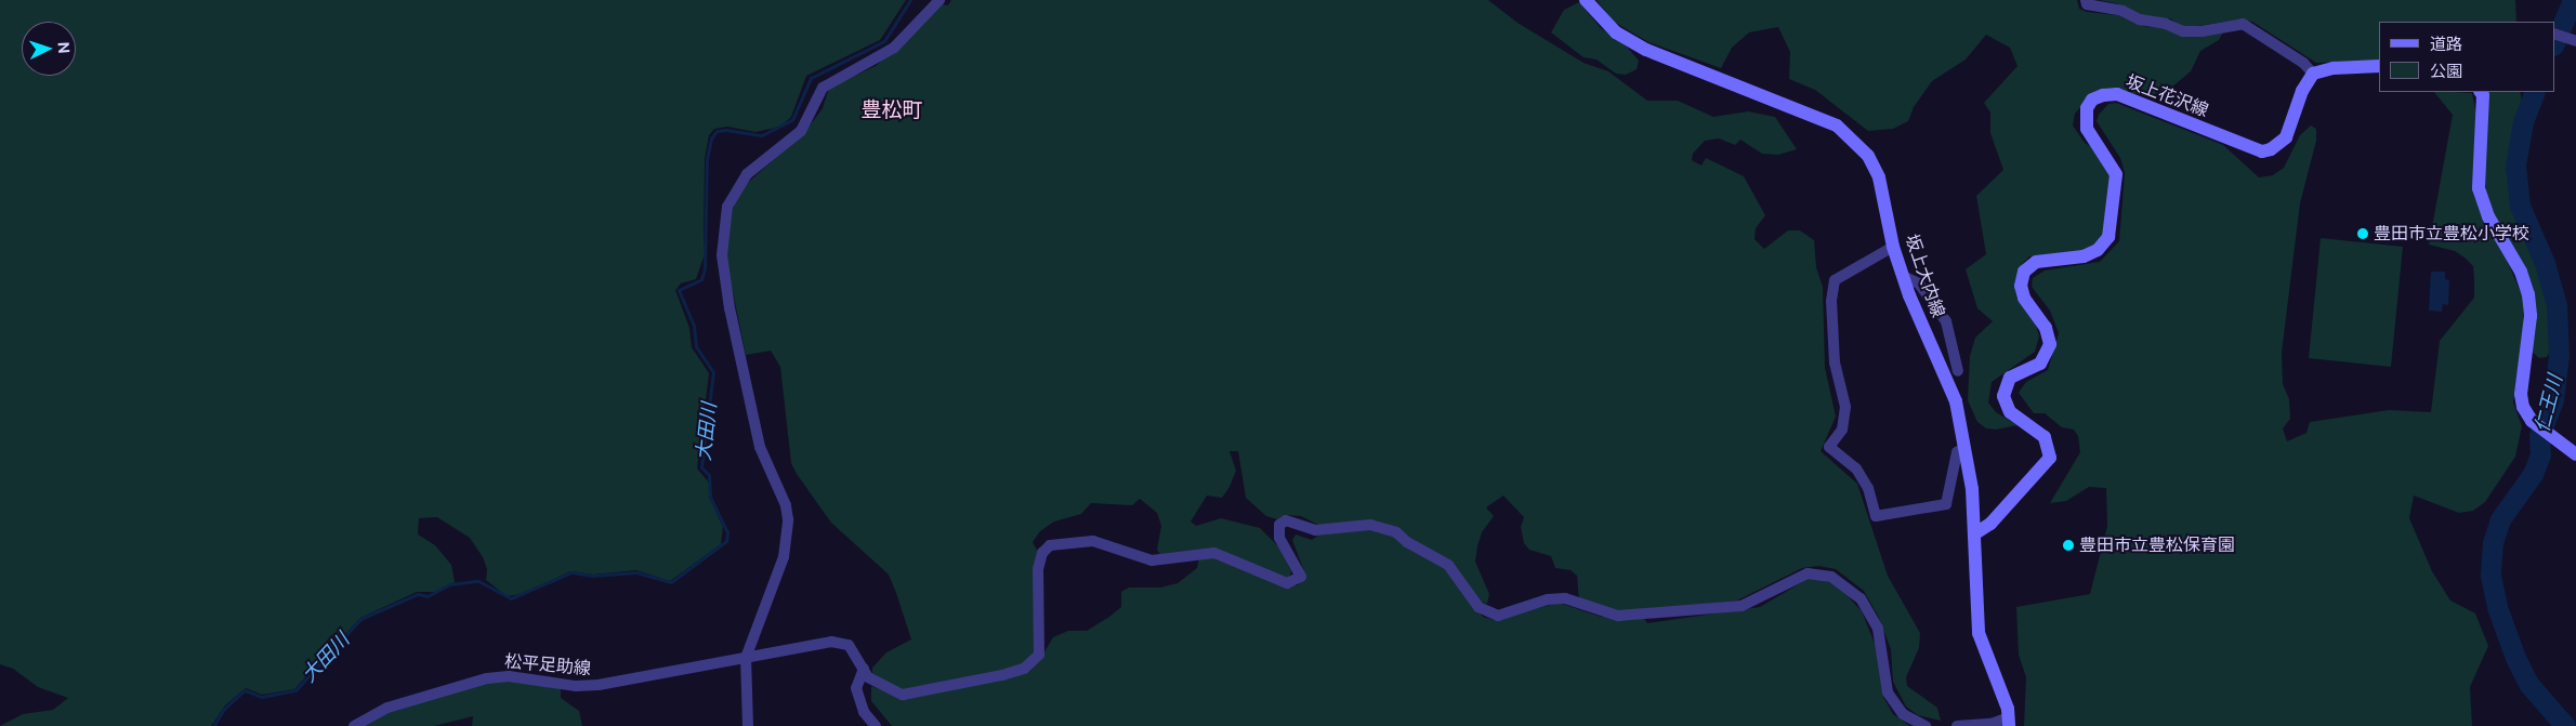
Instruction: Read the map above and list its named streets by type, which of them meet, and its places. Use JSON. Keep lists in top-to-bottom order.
{
  "streets": {
    "main road": ["坂上花沢線", "坂上大内線"],
    "street": ["松平足助線"]
  },
  "crossings": [
    ["坂上花沢線", "坂上大内線"]
  ],
  "districts": ["豊松町"],
  "water": ["仁王川", "大田川"],
  "places": ["豊田市立豊松小学校", "豊田市立豊松保育園"],
  "legend": ["道路", "公園"],
  "north": "right"
}
